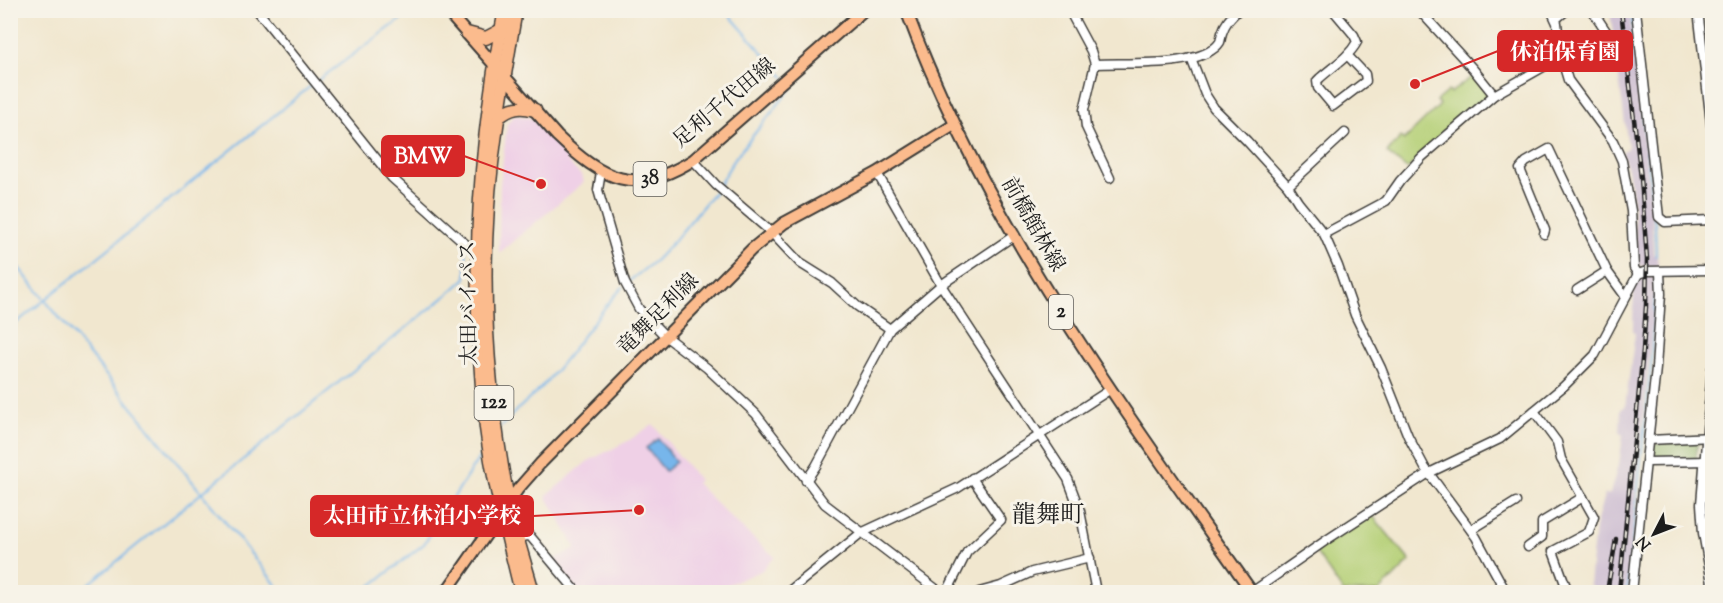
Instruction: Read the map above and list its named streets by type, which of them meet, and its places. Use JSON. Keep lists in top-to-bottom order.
{
  "streets": {
    "highway": ["太田バイパス", "122"],
    "main road": [
      "足利千代田線",
      "38",
      "前橋館林線",
      "2",
      "竜舞足利線"
    ]
  },
  "crossings": [
    ["足利千代田線", "太田バイパス"],
    ["前橋館林線", "竜舞足利線"],
    ["太田バイパス", "竜舞足利線"]
  ],
  "districts": ["龍舞町"],
  "places": ["休泊保育園", "BMW", "太田市立休泊小学校"],
  "north": "bottom left"
}
